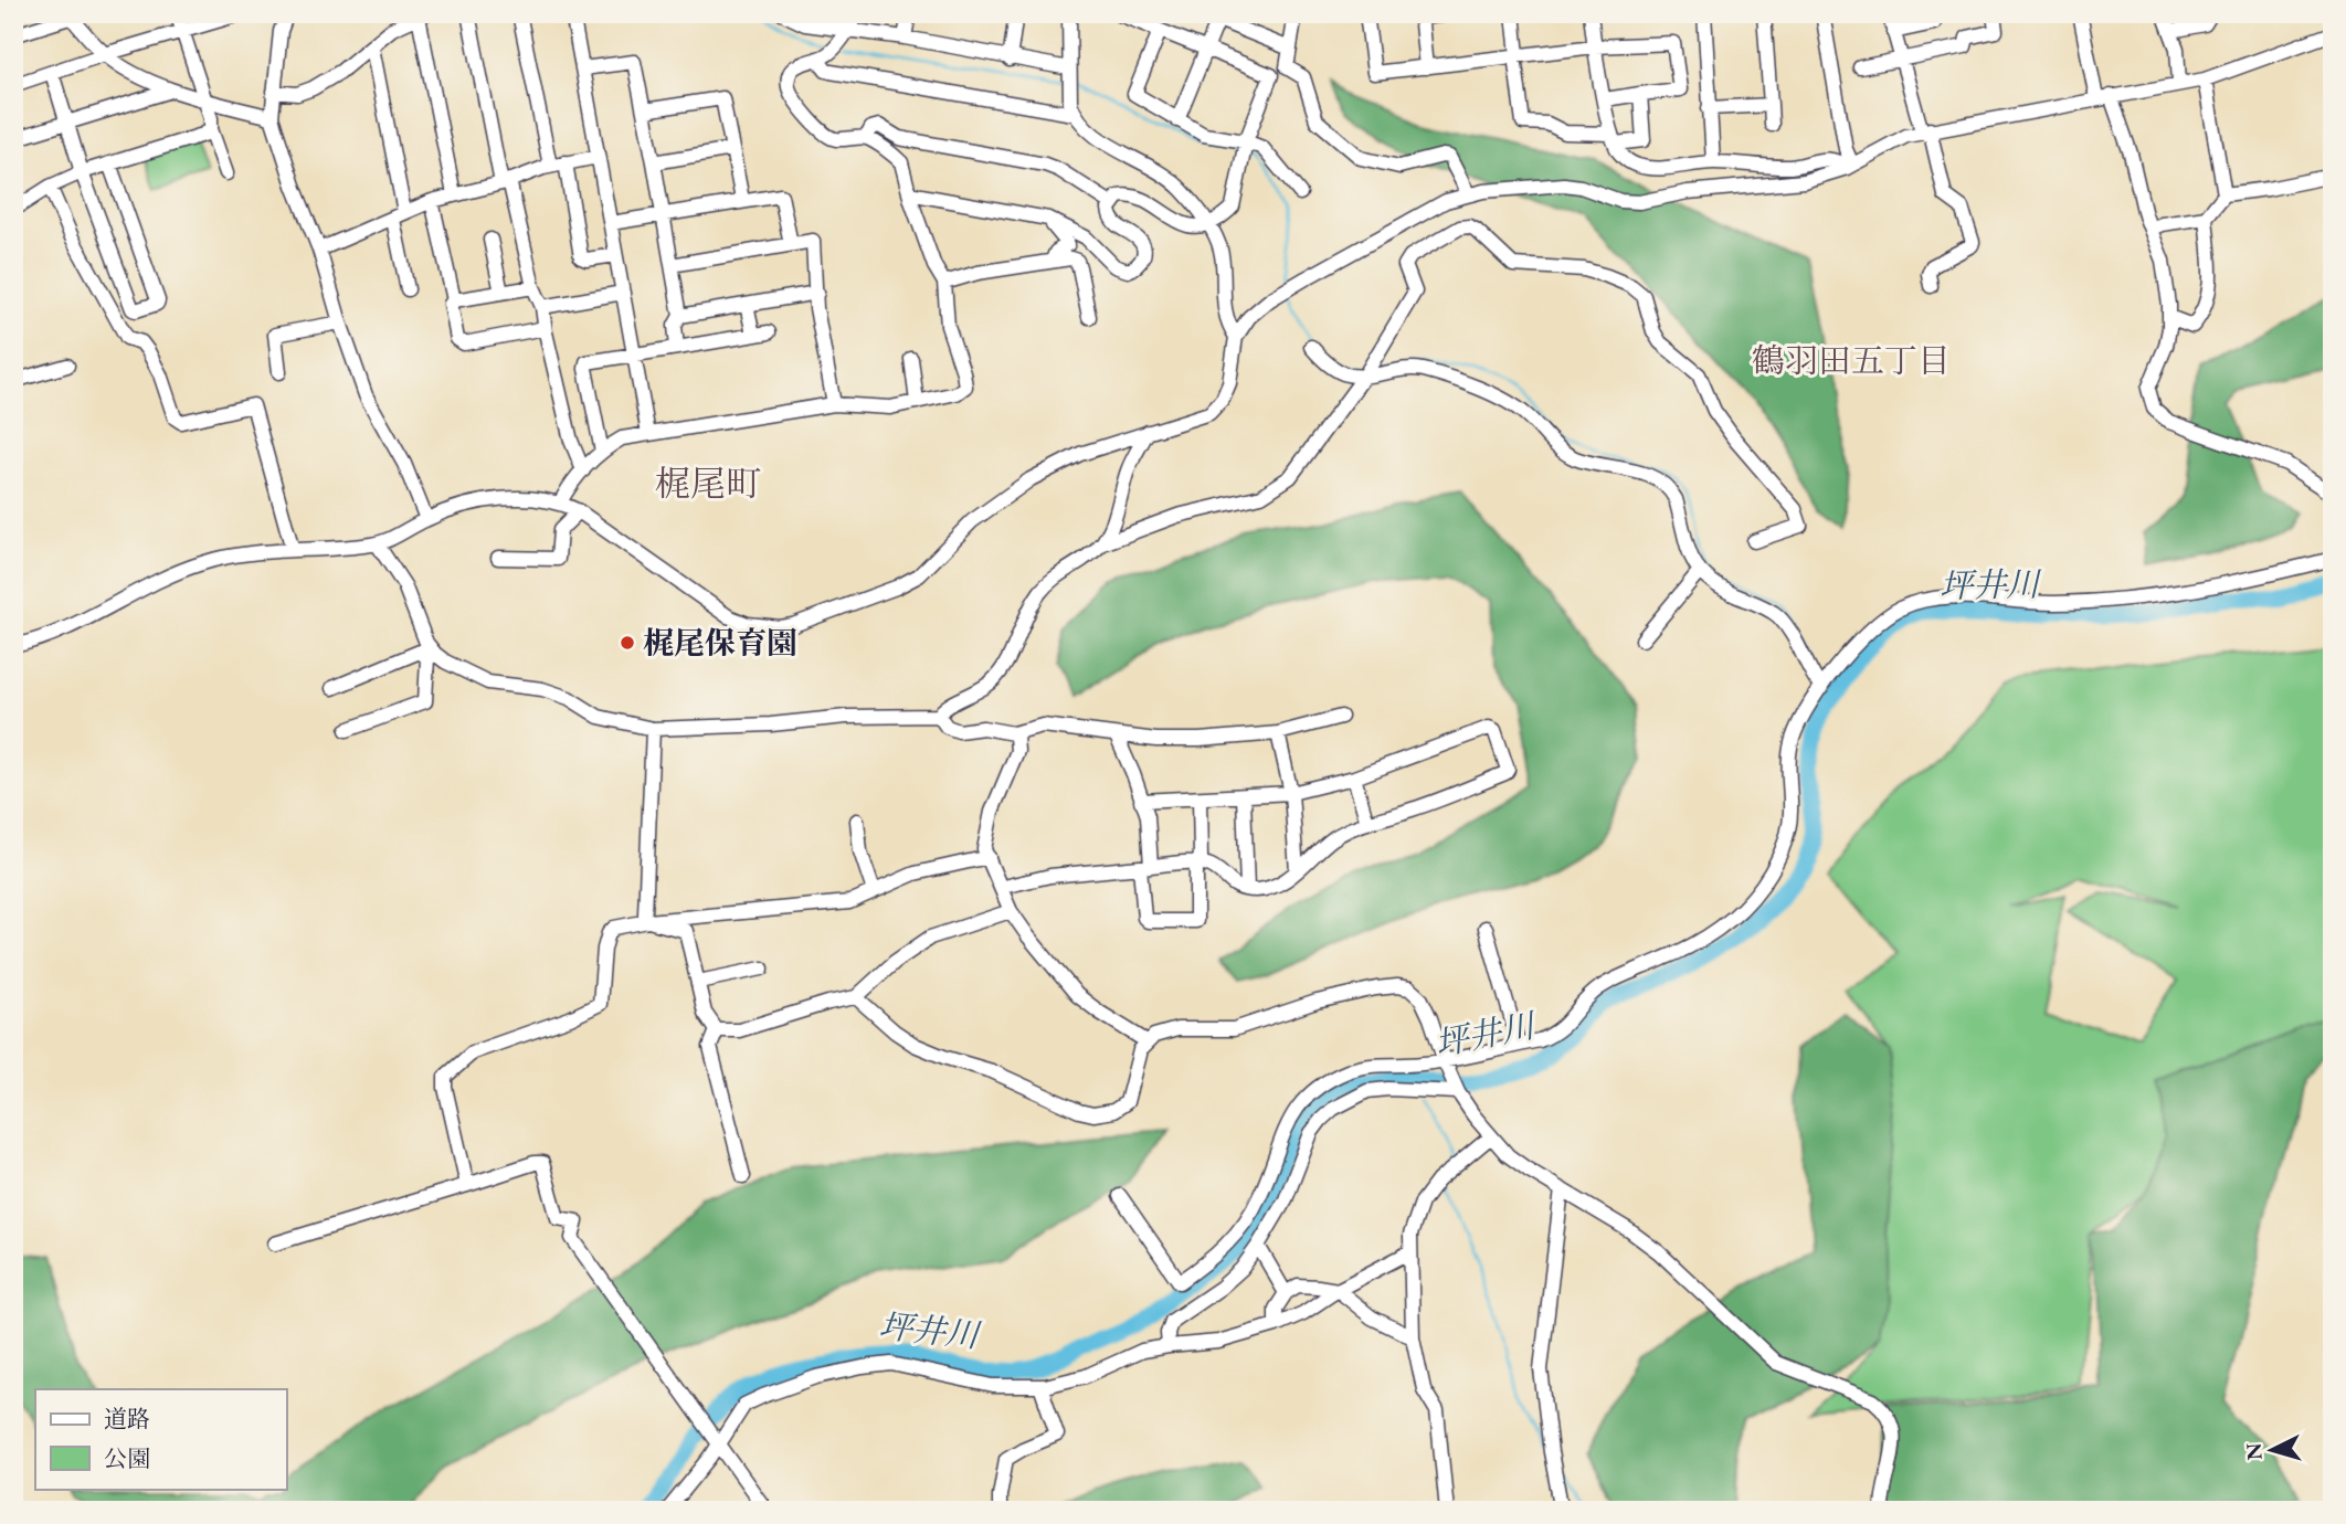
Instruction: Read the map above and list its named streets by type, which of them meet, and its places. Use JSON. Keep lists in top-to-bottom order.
{
  "districts": ["鶴羽田五丁目", "梶尾町"],
  "water": ["坪井川"],
  "places": ["梶尾保育園"],
  "legend": ["道路", "公園"],
  "north": "left"
}
